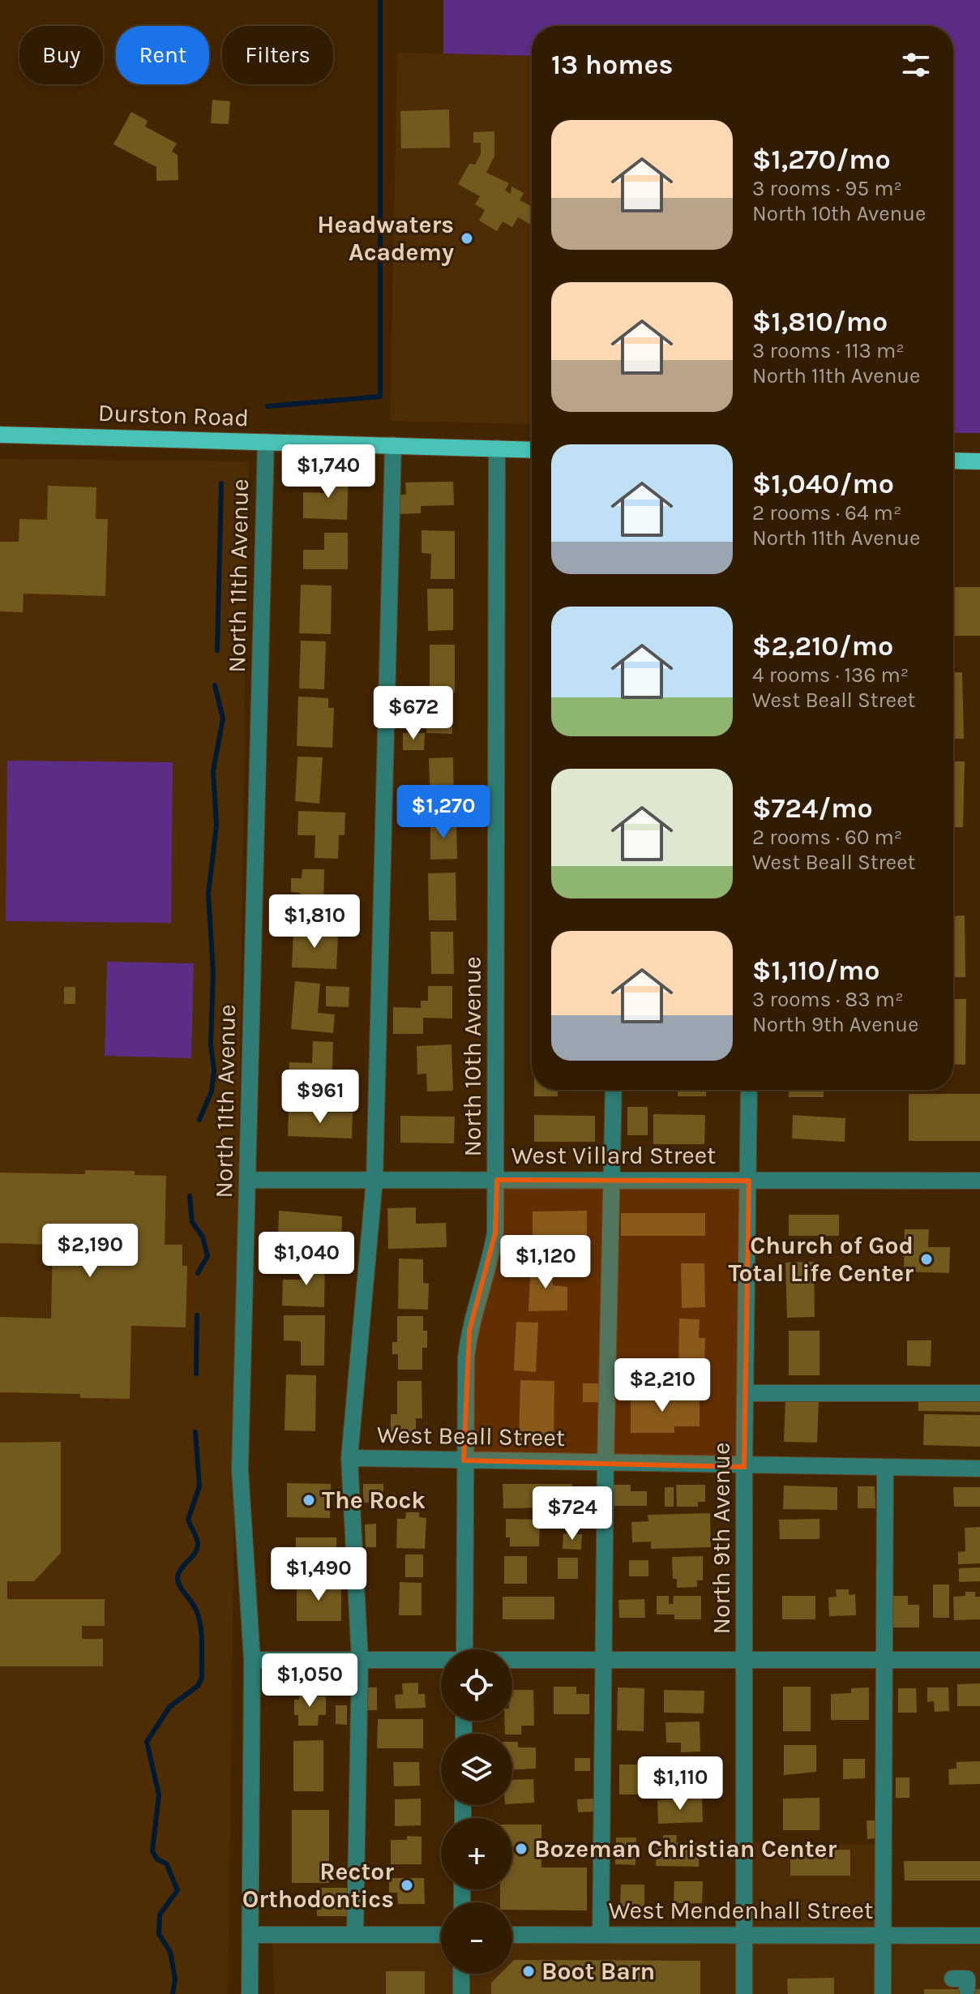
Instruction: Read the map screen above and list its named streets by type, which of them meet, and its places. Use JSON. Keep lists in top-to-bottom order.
{
  "streets": {
    "main road": ["Durston Road"],
    "street": [
      "North 11th Avenue",
      "North 10th Avenue",
      "West Villard Street",
      "West Beall Street",
      "North 9th Avenue",
      "West Mendenhall Street"
    ]
  },
  "crossings": [
    ["Durston Road", "North 11th Avenue"],
    ["Durston Road", "North 10th Avenue"],
    ["North 11th Avenue", "West Villard Street"],
    ["North 10th Avenue", "West Villard Street"],
    ["North 10th Avenue", "West Beall Street"],
    ["West Villard Street", "North 9th Avenue"],
    ["West Beall Street", "North 9th Avenue"],
    ["North 9th Avenue", "West Mendenhall Street"]
  ],
  "places": [
    "Headwaters Academy",
    "Church of God Total Life Center",
    "The Rock",
    "Bozeman Christian Center",
    "Rector Orthodontics",
    "Boot Barn"
  ],
  "page": {
    "chip": ["Buy", "Rent", "Filters"],
    "heading": "13 homes",
    "list": [
      {
        "name": "$1,270/mo",
        "note": "3 rooms · 95 m² · North 10th Avenue"
      },
      {
        "name": "$1,810/mo",
        "note": "3 rooms · 113 m² · North 11th Avenue"
      },
      {
        "name": "$1,040/mo",
        "note": "2 rooms · 64 m² · North 11th Avenue"
      },
      {
        "name": "$2,210/mo",
        "note": "4 rooms · 136 m² · West Beall Street"
      },
      {
        "name": "$724/mo",
        "note": "2 rooms · 60 m² · West Beall Street"
      },
      {
        "name": "$1,110/mo",
        "note": "3 rooms · 83 m² · North 9th Avenue"
      }
    ],
    "price": [
      "$1,740",
      "$672",
      "$1,270",
      "$1,810",
      "$961",
      "$2,190",
      "$1,040",
      "$1,120",
      "$2,210",
      "$724",
      "$1,490",
      "$1,050",
      "$1,110"
    ],
    "map_buttons": ["+", "−"]
  }
}
